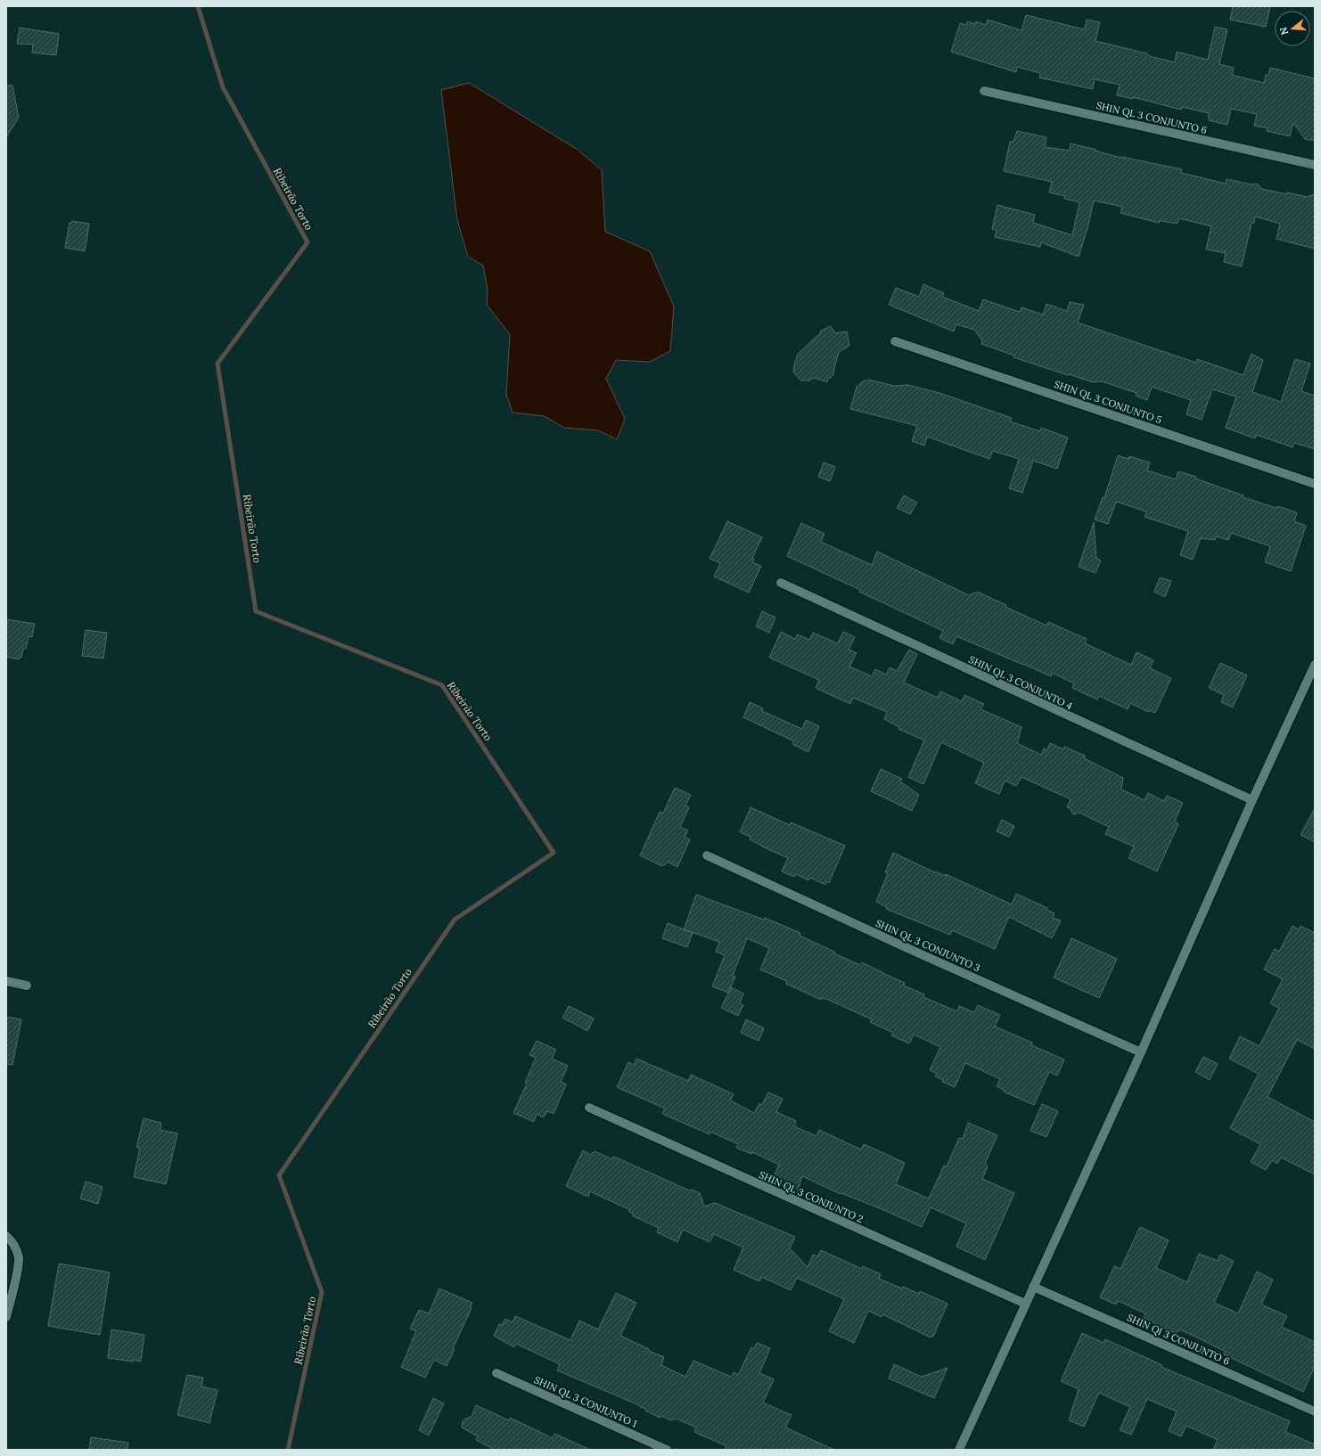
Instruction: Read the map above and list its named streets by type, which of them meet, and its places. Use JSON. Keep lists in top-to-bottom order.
{
  "streets": {
    "street": [
      "SHIN QL 3 CONJUNTO 6",
      "SHIN QL 3 CONJUNTO 5",
      "SHIN QL 3 CONJUNTO 4",
      "SHIN QL 3 CONJUNTO 3",
      "SHIN QL 3 CONJUNTO 2",
      "SHIN QI 3 CONJUNTO 6",
      "SHIN QL 3 CONJUNTO 1"
    ]
  },
  "water": ["Ribeirão Torto"],
  "north": "left"
}
